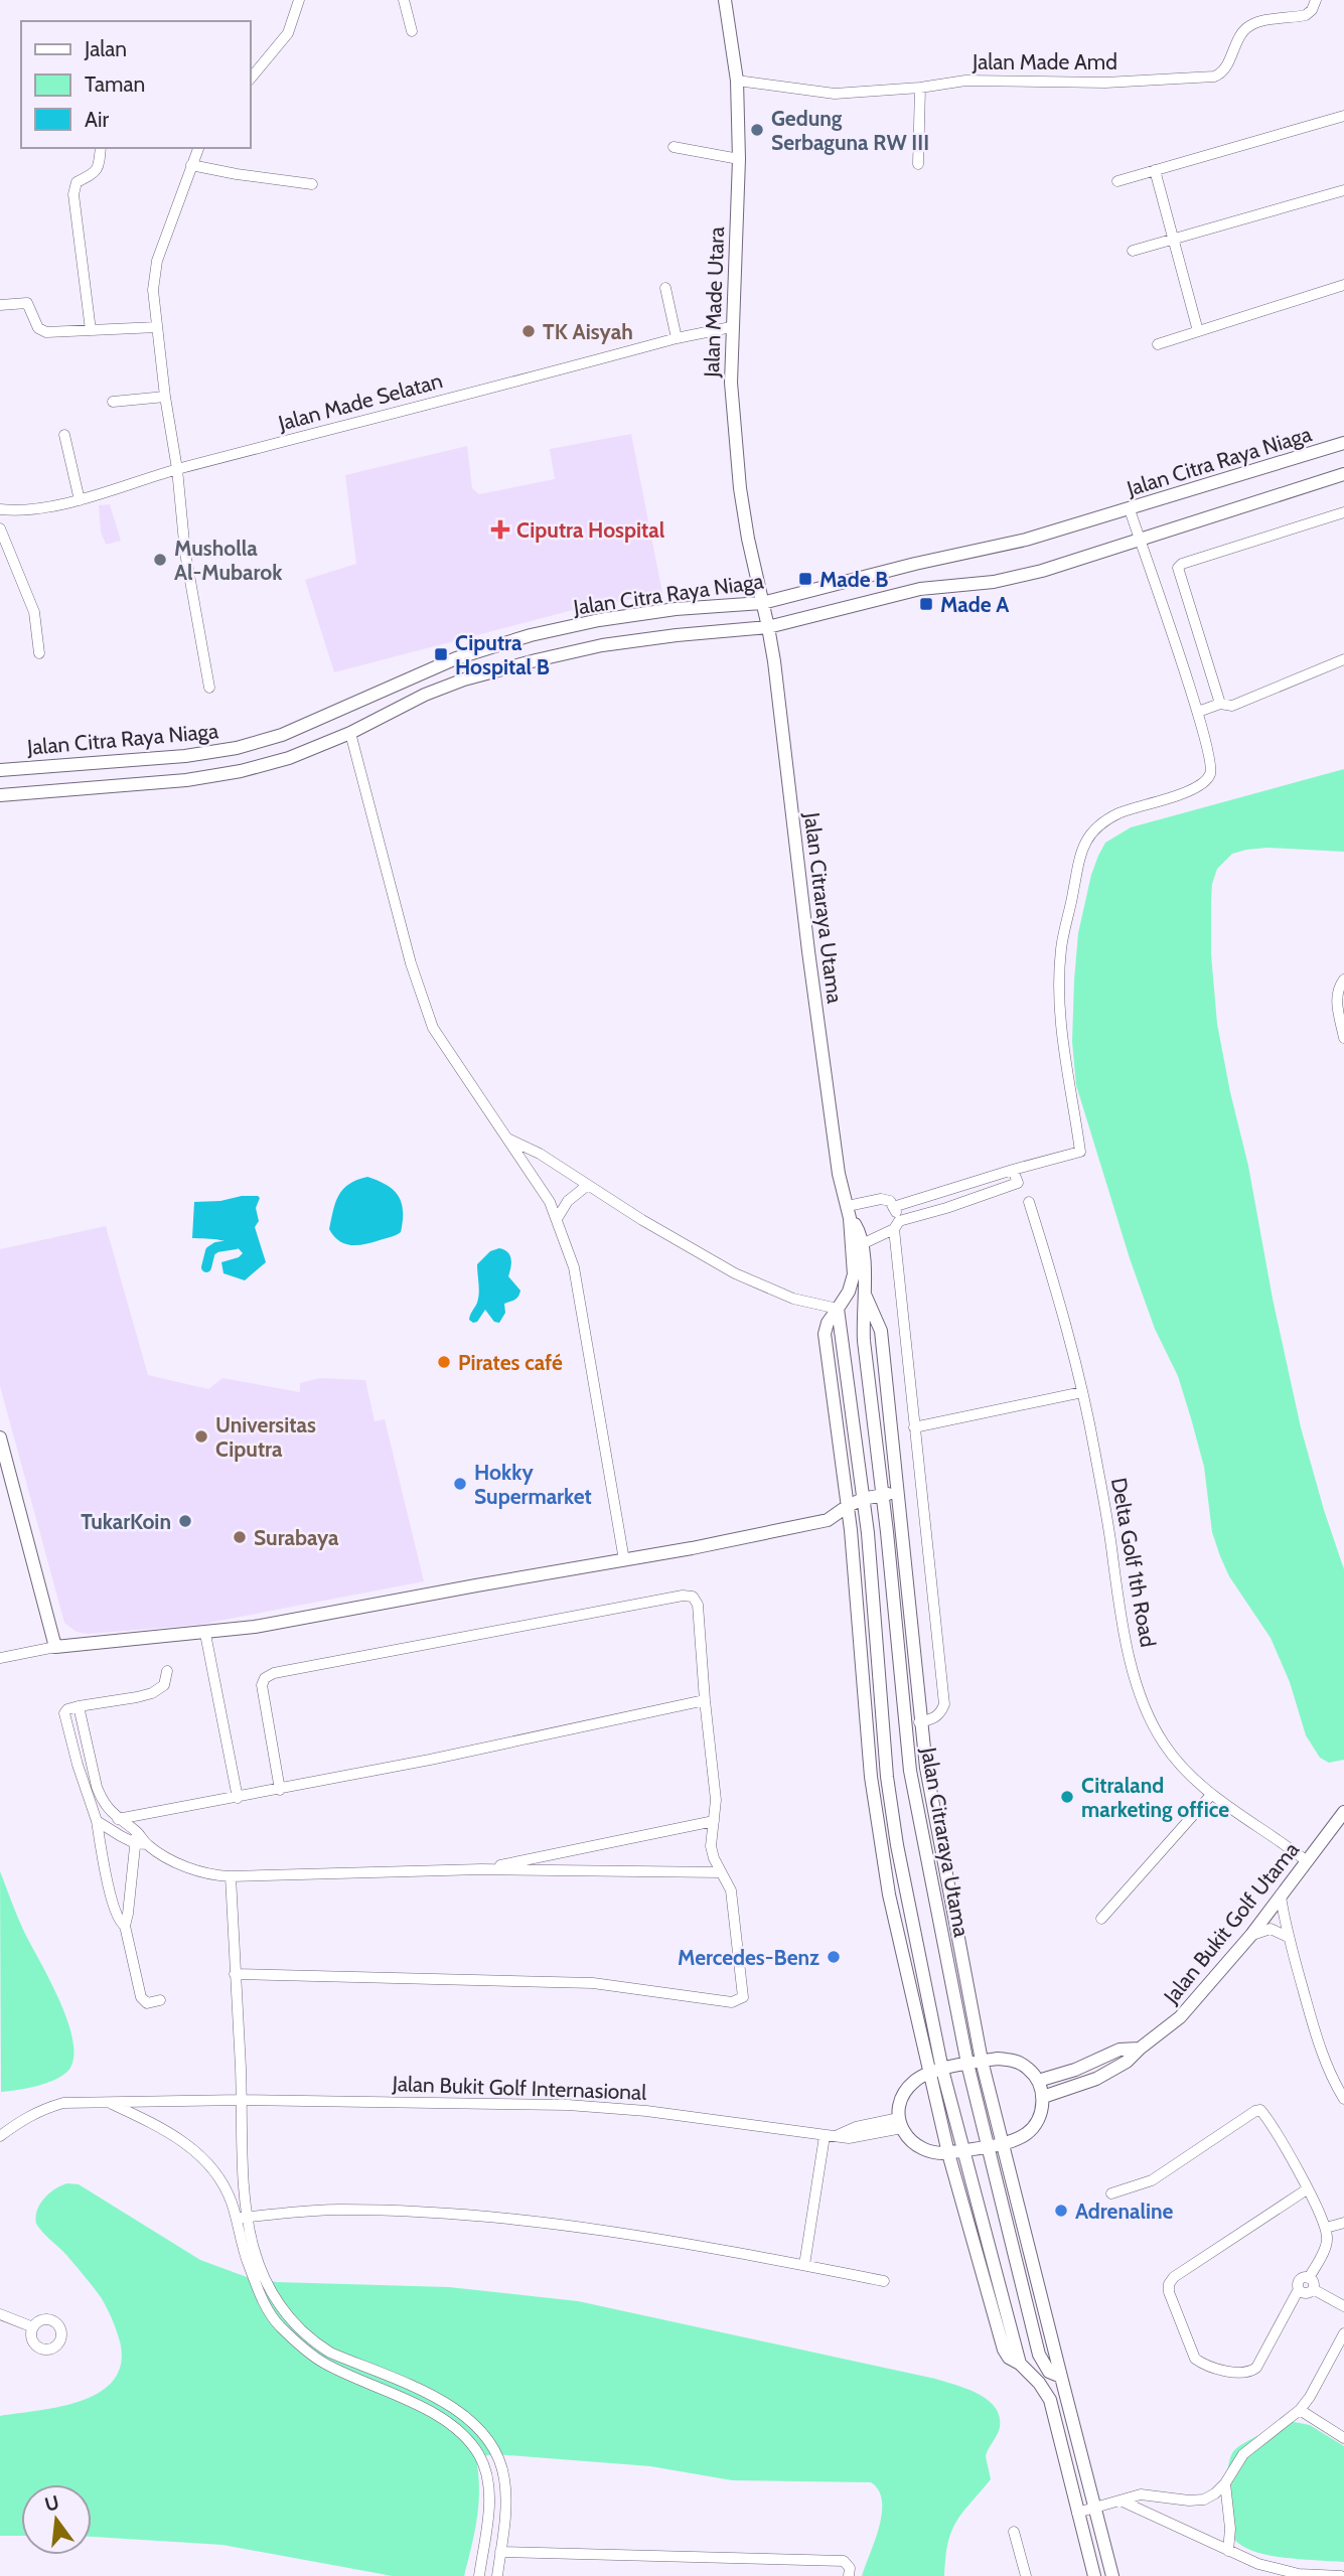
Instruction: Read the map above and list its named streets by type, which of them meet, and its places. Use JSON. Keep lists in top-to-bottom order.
{
  "streets": {
    "street": [
      "Jalan Made Amd",
      "Jalan Made Utara",
      "Jalan Made Selatan",
      "Jalan Citra Raya Niaga",
      "Jalan Citraraya Utama",
      "Delta Golf 1th Road",
      "Jalan Bukit Golf Utama",
      "Jalan Bukit Golf Internasional"
    ]
  },
  "crossings": [
    ["Jalan Made Amd", "Jalan Made Utara"],
    ["Jalan Made Utara", "Jalan Made Selatan"],
    ["Jalan Made Utara", "Jalan Citra Raya Niaga"],
    ["Jalan Made Utara", "Jalan Citraraya Utama"],
    ["Jalan Citra Raya Niaga", "Jalan Citraraya Utama"],
    ["Delta Golf 1th Road", "Jalan Bukit Golf Utama"]
  ],
  "places": {
    "other": [
      "Gedung Serbaguna RW III",
      "TK Aisyah",
      "Musholla Al-Mubarok",
      "Pirates café",
      "Universitas Ciputra",
      "Hokky Supermarket",
      "TukarKoin",
      "Surabaya",
      "Citraland marketing office",
      "Mercedes-Benz",
      "Adrenaline"
    ],
    "health": ["Ciputra Hospital"],
    "transit": ["Made B", "Made A", "Ciputra Hospital B"]
  },
  "legend": ["Jalan", "Taman", "Air"],
  "north": "top"
}
